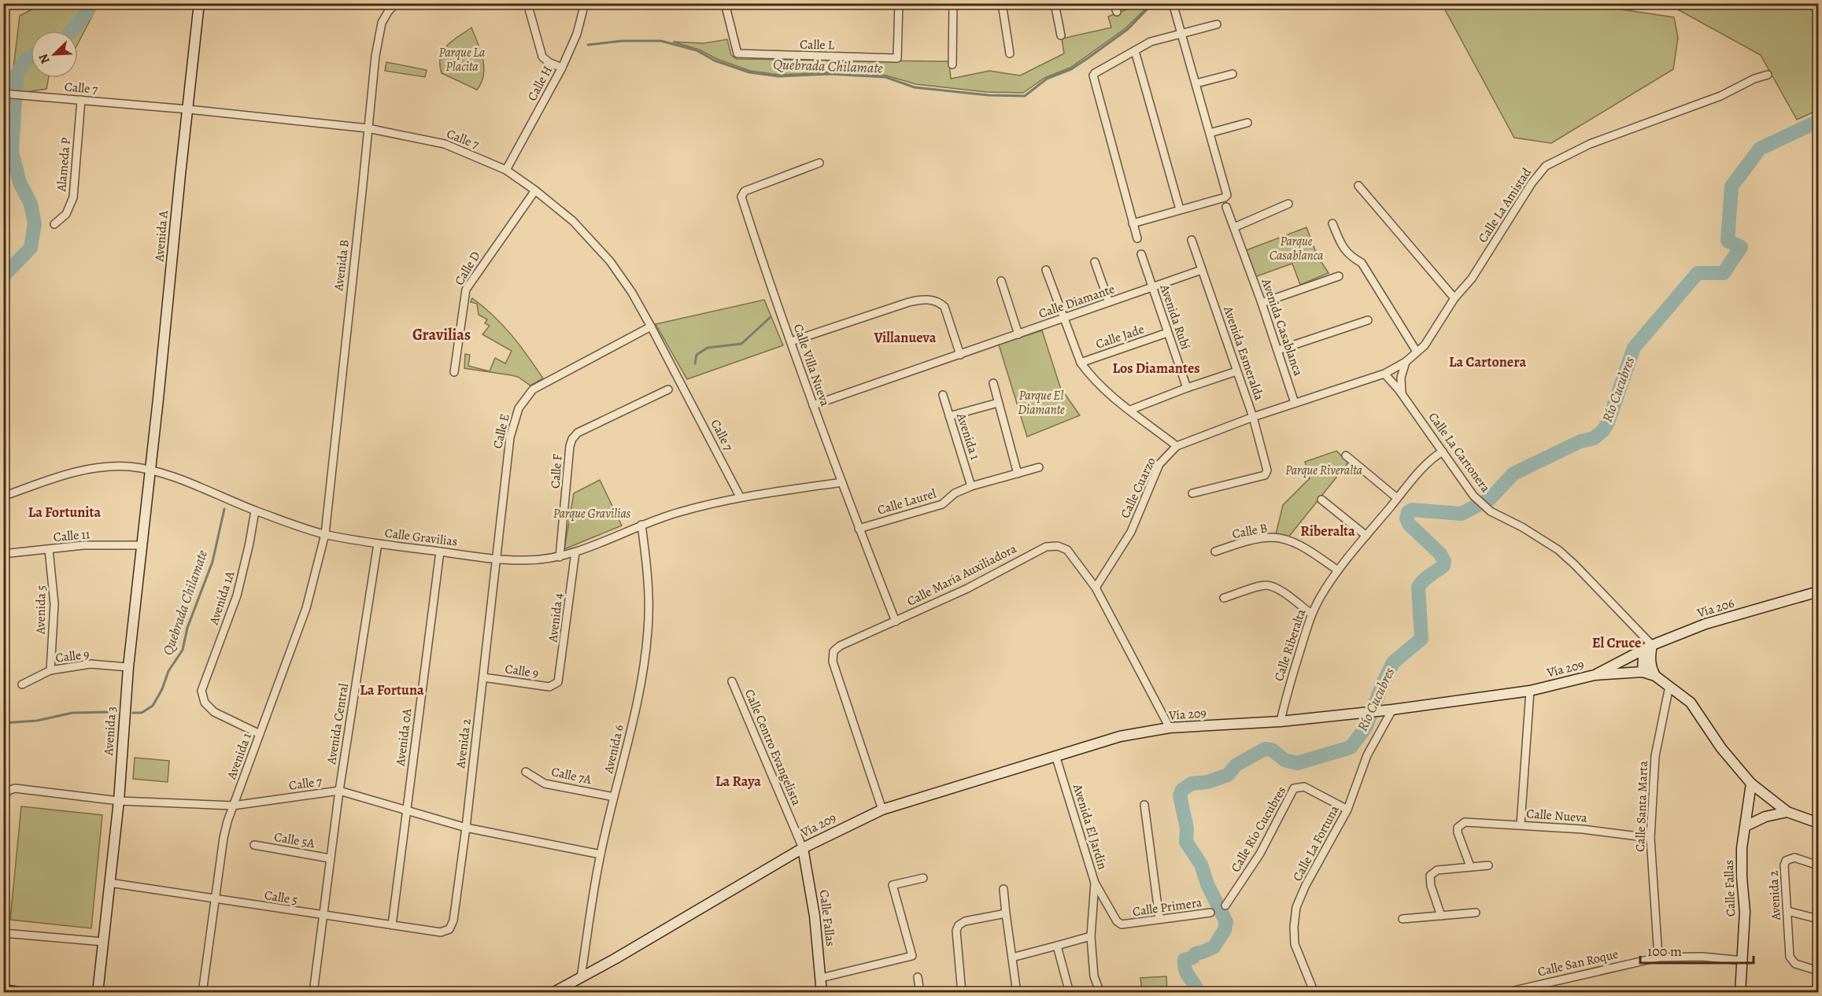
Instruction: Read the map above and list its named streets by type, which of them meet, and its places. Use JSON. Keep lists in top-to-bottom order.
{
  "streets": {
    "main road": [
      "Avenida A",
      "Vía 206",
      "Vía 209",
      "Avenida 3",
      "Calle Fallas"
    ],
    "street": [
      "Calle L",
      "Calle H",
      "Calle 7",
      "Alameda P",
      "Calle La Amistad",
      "Avenida B",
      "Calle D",
      "Calle Diamante",
      "Avenida Rubí",
      "Avenida Casablanca",
      "Calle Jade",
      "Avenida Esmeralda",
      "Calle Villa Nueva",
      "Calle E",
      "Avenida 1",
      "Calle La Cartonera",
      "Calle F",
      "Calle Cuarzo",
      "Calle Laurel",
      "Calle B",
      "Calle 11",
      "Calle Gravilias",
      "Calle María Auxiliadora",
      "Avenida 1A",
      "Avenida 5",
      "Avenida 4",
      "Calle Riberalta",
      "Calle 9",
      "Avenida Central",
      "Avenida 0A",
      "Avenida 2",
      "Calle Centro Evangelista",
      "Avenida 6",
      "Calle 7A",
      "Calle Santa Marta",
      "Calle Nueva",
      "Avenida El Jardín",
      "Calle Río Cucubres",
      "Calle 5A",
      "Calle La Fortuna",
      "Calle 5",
      "Calle Primera",
      "Calle San Roque"
    ]
  },
  "crossings": [
    ["Calle H", "Calle 7"],
    ["Calle 7", "Alameda P"],
    ["Calle 7", "Avenida A"],
    ["Calle 7", "Avenida B"],
    ["Calle 7", "Calle D"],
    ["Calle 7", "Calle E"],
    ["Calle 7", "Avenida 1"],
    ["Calle 7", "Calle Gravilias"],
    ["Calle 7", "Avenida Central"],
    ["Calle 7", "Avenida 3"],
    ["Calle 7", "Avenida 0A"],
    ["Calle 7", "Avenida 2"],
    ["Calle 7", "Avenida 6"],
    ["Calle La Amistad", "Avenida Casablanca"],
    ["Calle La Amistad", "Calle La Cartonera"],
    ["Calle La Amistad", "Calle Cuarzo"],
    ["Avenida A", "Calle Gravilias"],
    ["Avenida A", "Avenida 3"],
    ["Avenida B", "Avenida 1"],
    ["Avenida B", "Calle Gravilias"],
    ["Calle Diamante", "Avenida Rubí"],
    ["Calle Diamante", "Avenida Esmeralda"],
    ["Calle Diamante", "Calle Villa Nueva"],
    ["Avenida Rubí", "Calle Jade"],
    ["Avenida Casablanca", "Calle Cuarzo"],
    ["Avenida Esmeralda", "Calle Cuarzo"],
    ["Calle Villa Nueva", "Calle Laurel"],
    ["Calle Villa Nueva", "Calle Gravilias"],
    ["Calle Villa Nueva", "Calle María Auxiliadora"],
    ["Calle E", "Calle Gravilias"],
    ["Calle E", "Avenida 2"],
    ["Avenida 1", "Calle Laurel"],
    ["Avenida 1", "Calle Gravilias"],
    ["Avenida 1", "Avenida 1A"],
    ["Avenida 1", "Calle 5"],
    ["Calle La Cartonera", "Vía 206"],
    ["Calle La Cartonera", "Calle Riberalta"],
    ["Calle F", "Calle Gravilias"],
    ["Calle Cuarzo", "Calle María Auxiliadora"],
    ["Calle B", "Calle Riberalta"],
    ["Calle 11", "Avenida 5"],
    ["Calle 11", "Avenida 3"],
    ["Calle Gravilias", "Avenida 1A"],
    ["Calle Gravilias", "Avenida 4"],
    ["Calle Gravilias", "Avenida Central"],
    ["Calle Gravilias", "Avenida 3"],
    ["Calle Gravilias", "Avenida 0A"],
    ["Calle Gravilias", "Avenida 2"],
    ["Calle Gravilias", "Avenida 6"],
    ["Calle María Auxiliadora", "Vía 209"],
    ["Vía 206", "Vía 209"],
    ["Avenida 5", "Calle 9"],
    ["Avenida 4", "Calle 9"],
    ["Calle Riberalta", "Vía 209"],
    ["Calle 9", "Avenida 3"],
    ["Calle 9", "Avenida 2"],
    ["Vía 209", "Calle Centro Evangelista"],
    ["Vía 209", "Avenida 6"],
    ["Vía 209", "Calle Santa Marta"],
    ["Vía 209", "Avenida El Jardín"],
    ["Vía 209", "Calle La Fortuna"],
    ["Vía 209", "Calle Fallas"],
    ["Avenida Central", "Calle 5A"],
    ["Avenida Central", "Calle 5"],
    ["Avenida 3", "Calle 5"],
    ["Avenida 0A", "Calle 5"],
    ["Avenida 2", "Calle 5"],
    ["Calle Centro Evangelista", "Calle Fallas"],
    ["Avenida 6", "Calle 7A"],
    ["Calle Santa Marta", "Calle Nueva"],
    ["Calle Santa Marta", "Calle San Roque"],
    ["Avenida El Jardín", "Calle Primera"],
    ["Calle Río Cucubres", "Calle La Fortuna"],
    ["Calle Fallas", "Calle San Roque"]
  ],
  "districts": [
    "Gravilias",
    "Villanueva",
    "La Cartonera",
    "Los Diamantes",
    "La Fortunita",
    "Riberalta",
    "El Cruce",
    "La Fortuna",
    "La Raya"
  ],
  "water": ["Quebrada Chilamate", "Río Cucubres"],
  "parks": [
    "Parque La Placita",
    "Parque Casablanca",
    "Parque El Diamante",
    "Parque Riveralta",
    "Parque Gravilias"
  ],
  "scale_bar": "100 m",
  "north": "bottom left"
}
